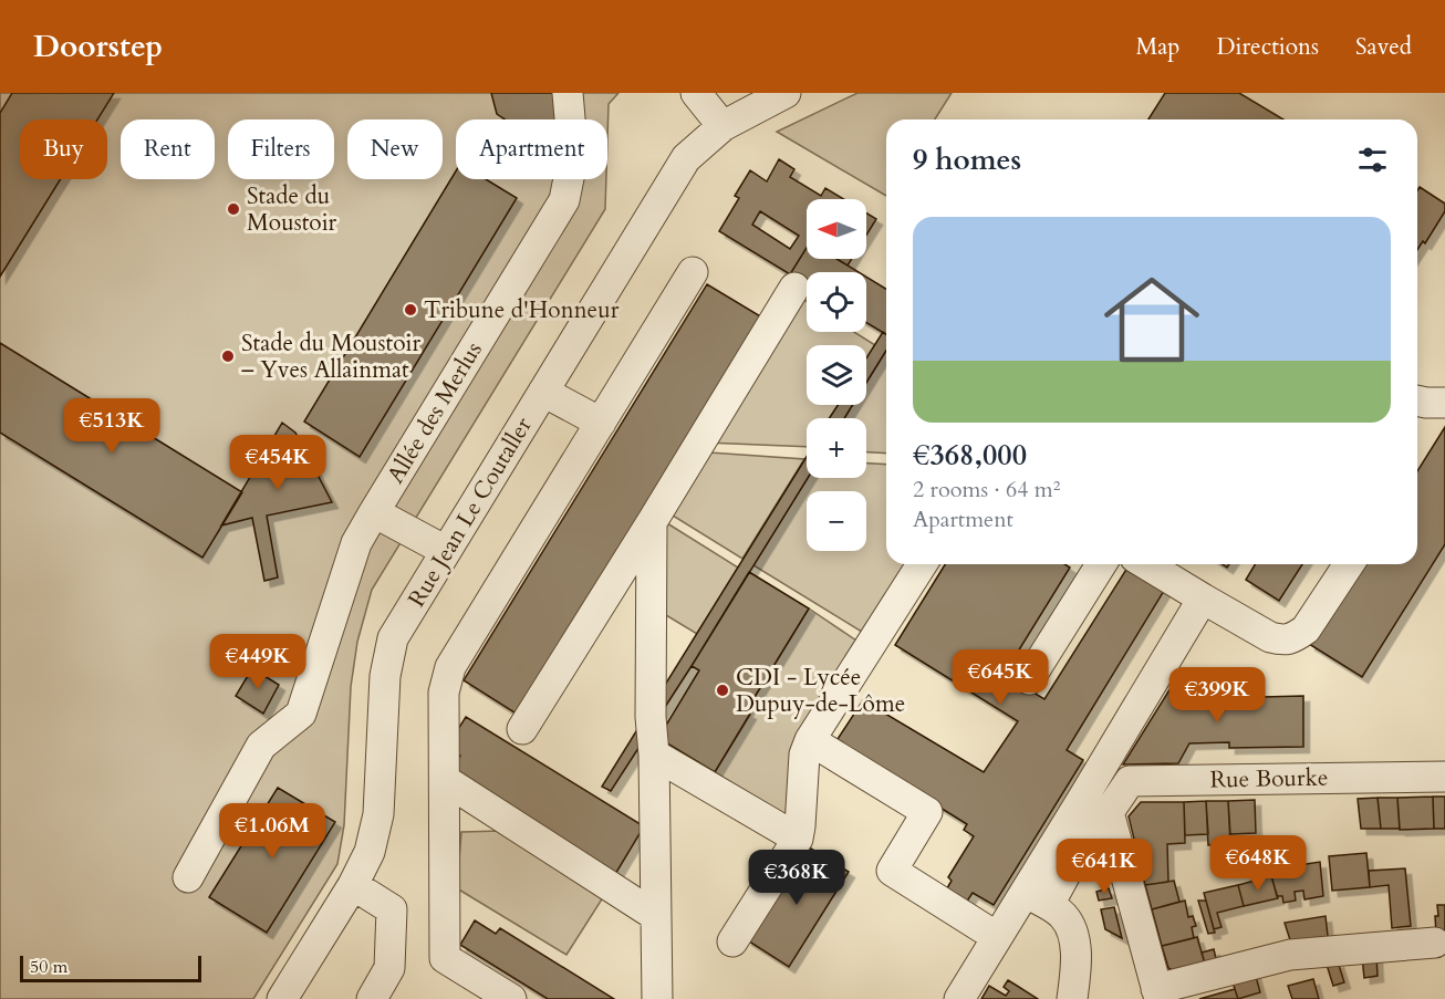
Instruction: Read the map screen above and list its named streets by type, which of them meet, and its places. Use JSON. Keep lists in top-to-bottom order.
{
  "streets": {
    "street": ["Allée des Merlus", "Rue Jean Le Coutaller", "Rue Bourke"]
  },
  "places": [
    "Stade du Moustoir",
    "Tribune d'Honneur",
    "Stade du Moustoir – Yves Allainmat",
    "CDI - Lycée Dupuy-de-Lôme"
  ],
  "scale_bar": "50 m",
  "north": "left",
  "page": {
    "header": "Doorstep",
    "nav": ["Map", "Directions", "Saved"],
    "chip": [
      "Buy",
      "Rent",
      "Filters",
      "New",
      "Apartment"
    ],
    "heading": "9 homes",
    "map_buttons": ["+", "−"],
    "list": [
      {
        "name": "€368,000",
        "note": "2 rooms · 64 m² · Apartment"
      }
    ],
    "price": [
      "€513K",
      "€454K",
      "€449K",
      "€645K",
      "€399K",
      "€1.06M",
      "€648K",
      "€641K",
      "€368K"
    ],
    "scale": "50 m"
  }
}
